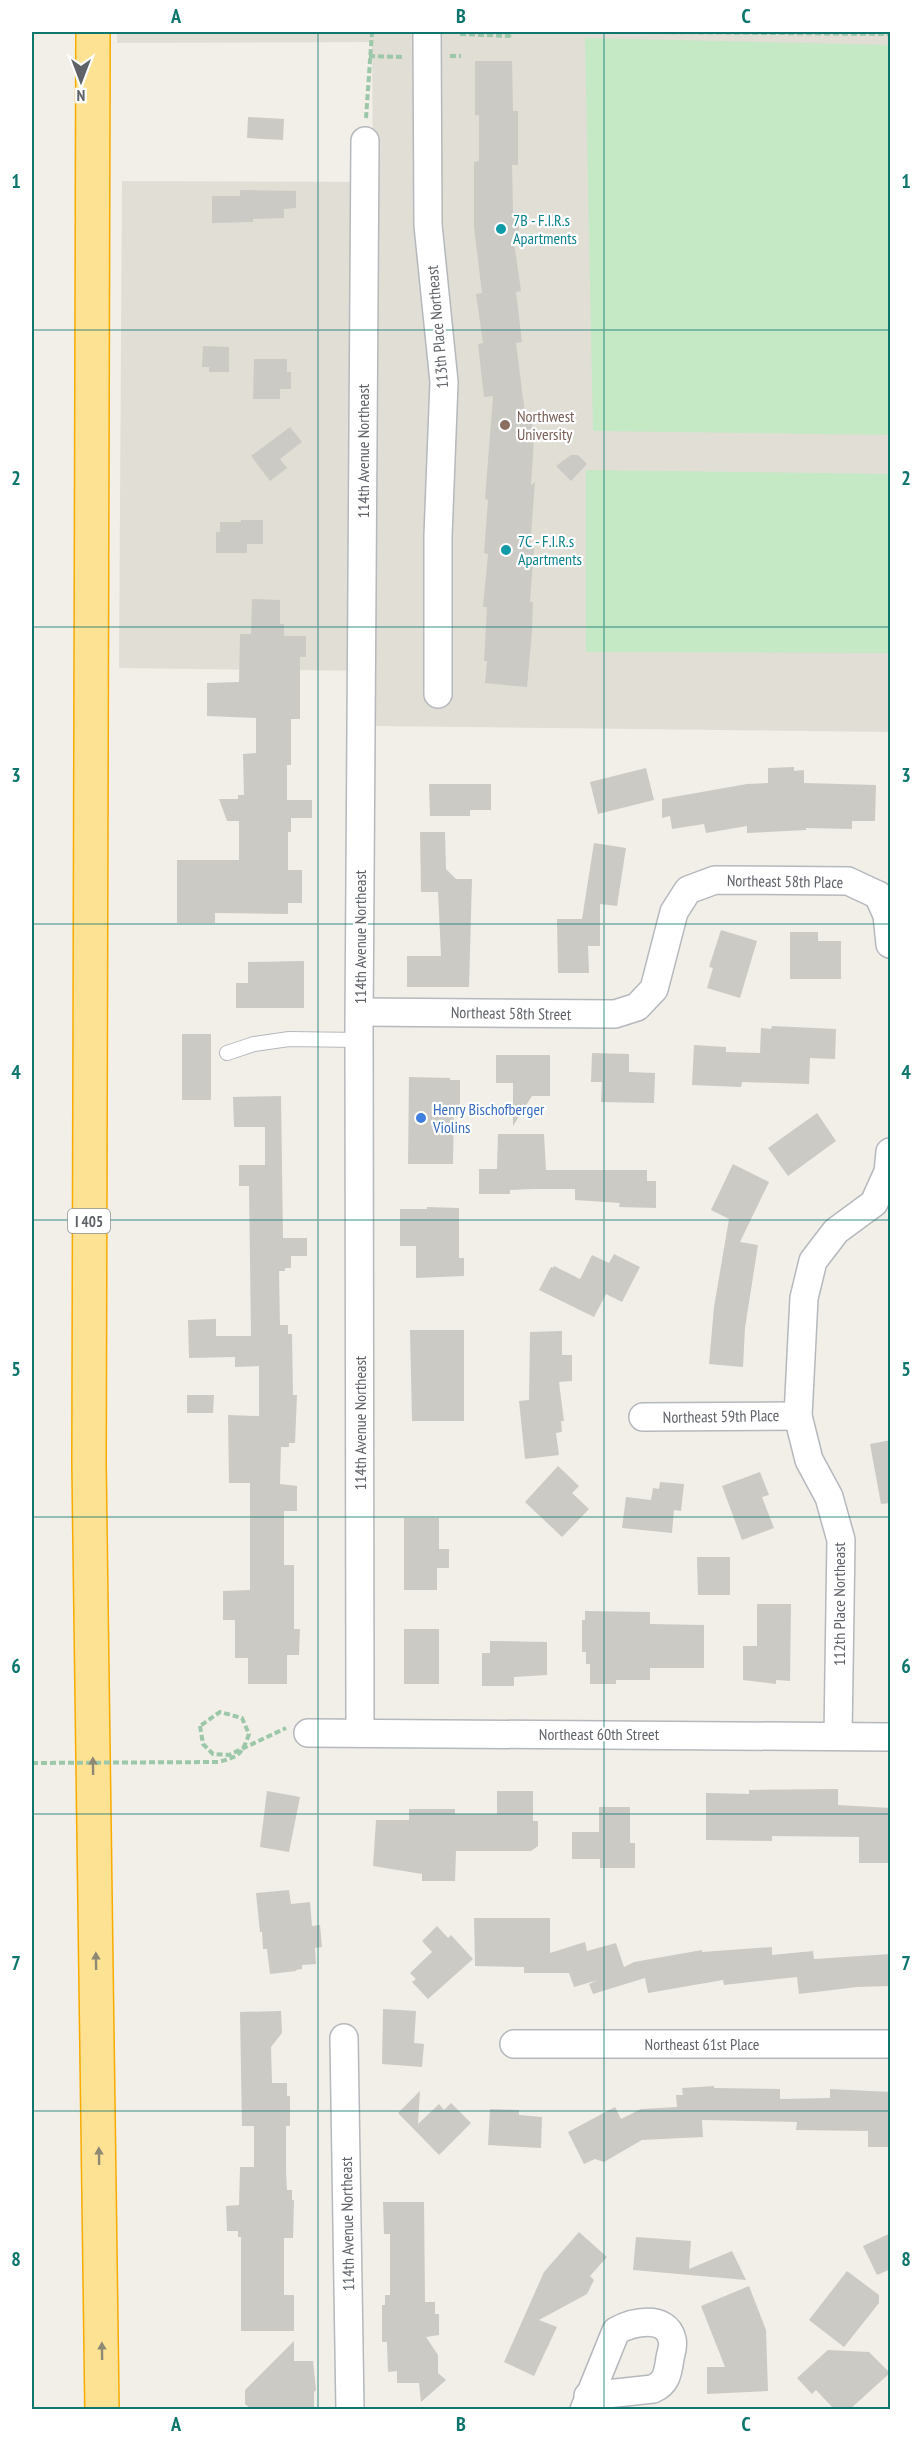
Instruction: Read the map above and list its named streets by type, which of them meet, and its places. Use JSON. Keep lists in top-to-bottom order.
{
  "streets": {
    "highway": ["I 405"],
    "street": [
      "113th Place Northeast",
      "114th Avenue Northeast",
      "Northeast 58th Place",
      "Northeast 58th Street",
      "Northeast 59th Place",
      "112th Place Northeast",
      "Northeast 60th Street",
      "Northeast 61st Place"
    ]
  },
  "crossings": [
    ["114th Avenue Northeast", "Northeast 58th Street"],
    ["114th Avenue Northeast", "Northeast 60th Street"],
    ["Northeast 58th Place", "Northeast 58th Street"],
    ["Northeast 59th Place", "112th Place Northeast"],
    ["112th Place Northeast", "Northeast 60th Street"]
  ],
  "places": [
    "7B - F.I.R.s Apartments",
    "Northwest University",
    "7C - F.I.R.s Apartments",
    "Henry Bischofberger Violins"
  ],
  "north": "bottom",
  "grid": {
    "columns": ["A", "B", "C"],
    "rows": [
      "1",
      "2",
      "3",
      "4",
      "5",
      "6",
      "7",
      "8"
    ]
  }
}
